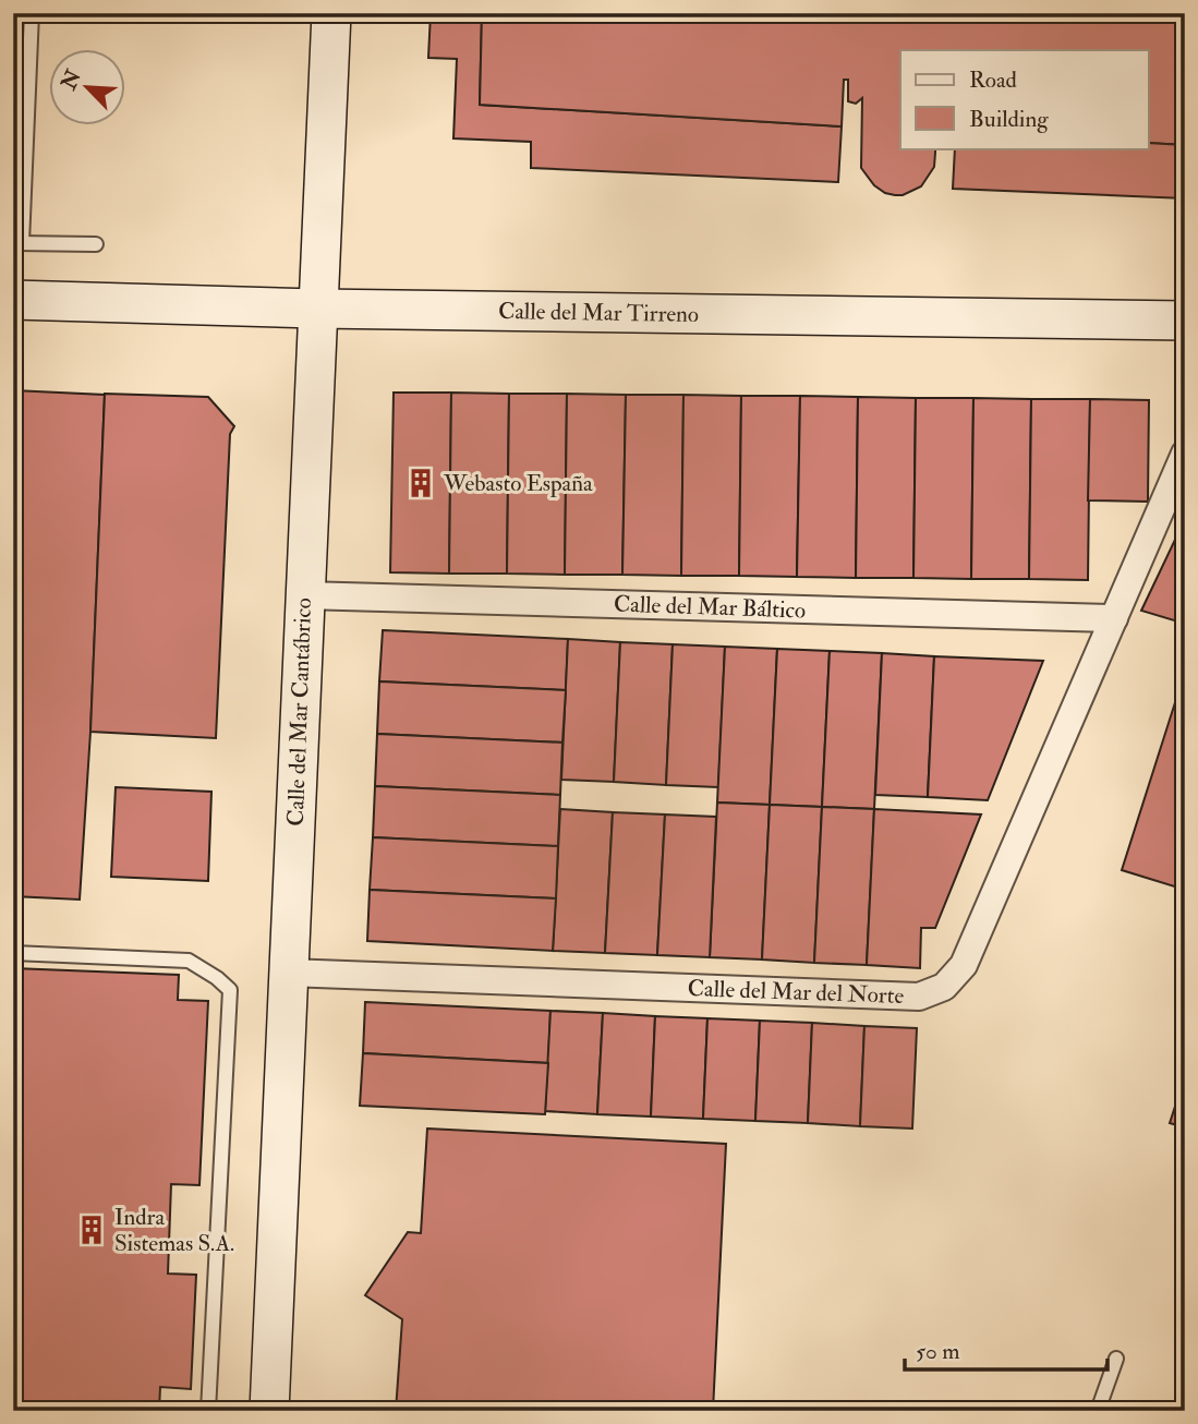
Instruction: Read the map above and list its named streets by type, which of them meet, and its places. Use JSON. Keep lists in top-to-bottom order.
{
  "streets": {
    "street": [
      "Calle del Mar Tirreno",
      "Calle del Mar Báltico",
      "Calle del Mar Cantábrico",
      "Calle del Mar del Norte"
    ]
  },
  "crossings": [
    ["Calle del Mar Tirreno", "Calle del Mar Cantábrico"],
    ["Calle del Mar Báltico", "Calle del Mar Cantábrico"],
    ["Calle del Mar Báltico", "Calle del Mar del Norte"],
    ["Calle del Mar Cantábrico", "Calle del Mar del Norte"]
  ],
  "places": {
    "building": ["Webasto España", "Indra Sistemas S.A."]
  },
  "legend": ["Road", "Building"],
  "scale_bar": "50 m",
  "north": "top left"
}
